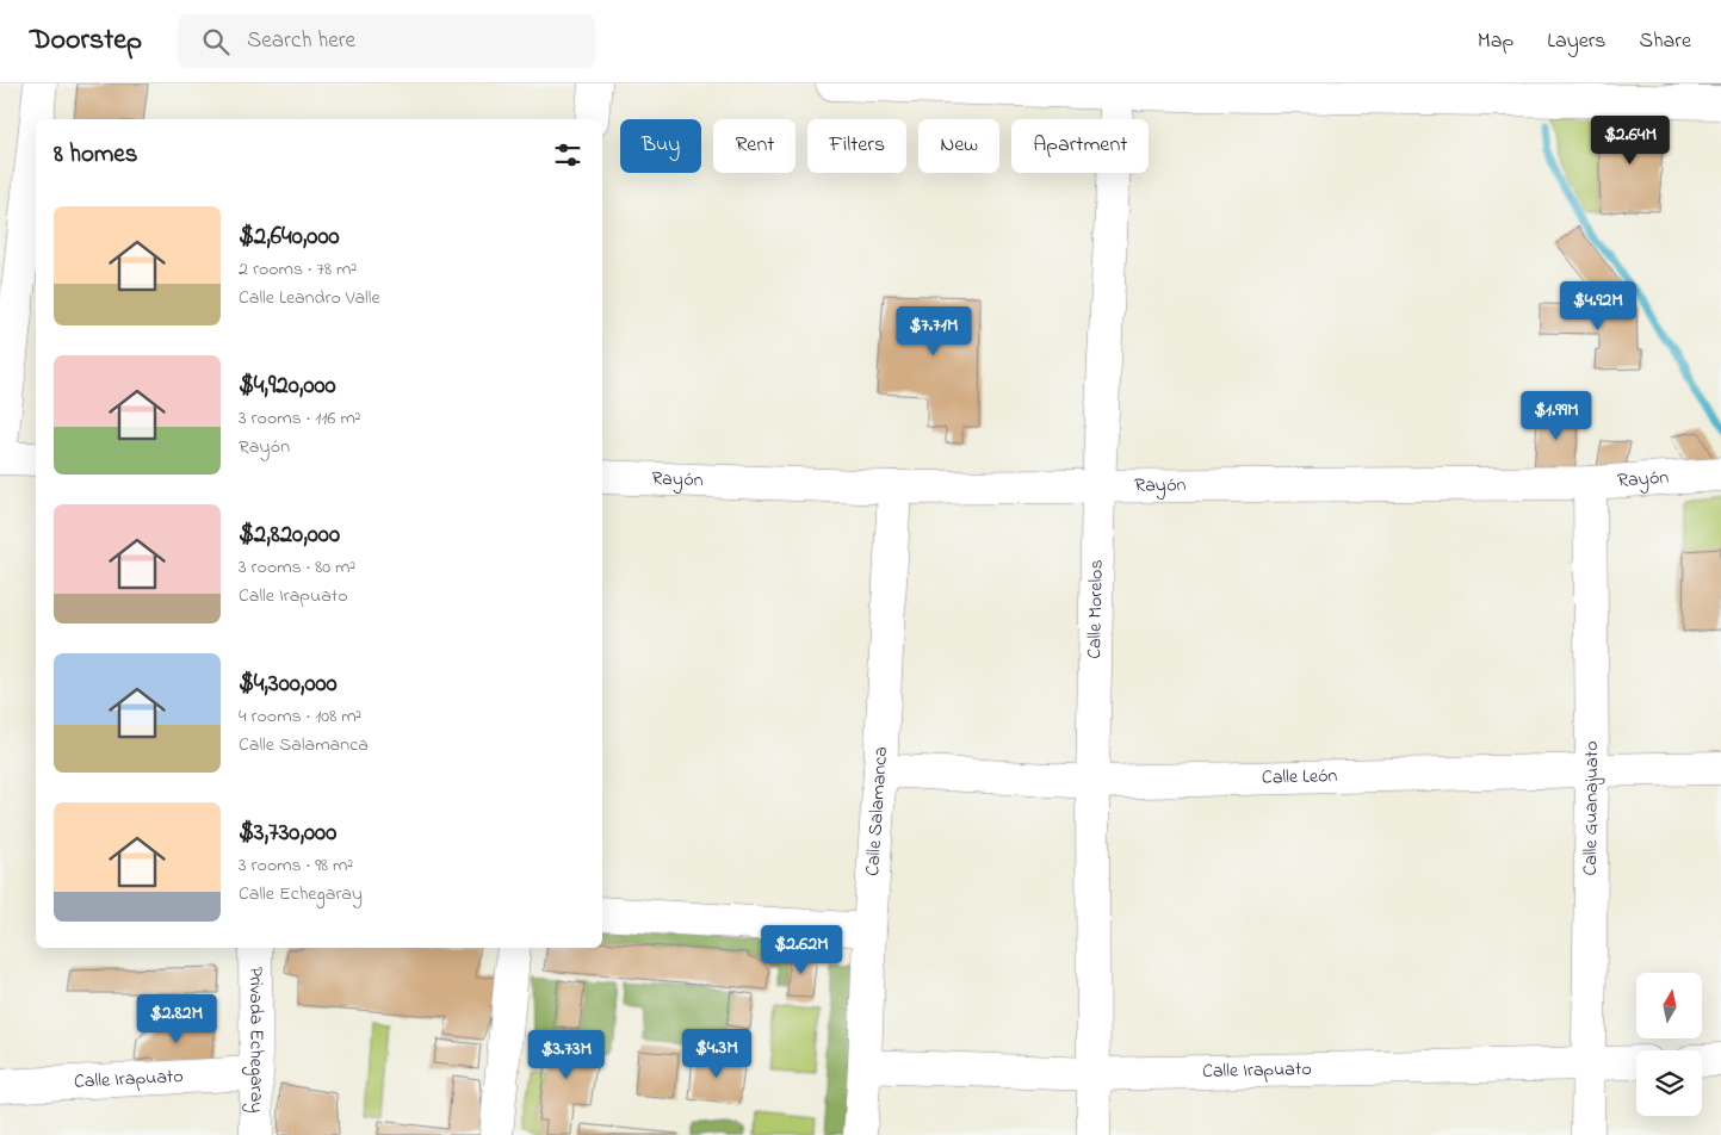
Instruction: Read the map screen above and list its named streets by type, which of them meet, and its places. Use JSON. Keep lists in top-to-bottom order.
{
  "streets": {
    "street": [
      "Rayón",
      "Calle Morelos",
      "Calle León",
      "Calle Guanajuato",
      "Calle Salamanca",
      "Privada Echegaray",
      "Calle Irapuato"
    ]
  },
  "crossings": [
    ["Rayón", "Calle Morelos"],
    ["Rayón", "Calle Guanajuato"],
    ["Rayón", "Calle Salamanca"],
    ["Calle Morelos", "Calle León"],
    ["Calle Morelos", "Calle Irapuato"],
    ["Calle León", "Calle Guanajuato"],
    ["Calle León", "Calle Salamanca"],
    ["Calle Guanajuato", "Calle Irapuato"],
    ["Calle Salamanca", "Calle Irapuato"],
    ["Privada Echegaray", "Calle Irapuato"]
  ],
  "north": "top",
  "page": {
    "header": "Doorstep",
    "search": "Search here",
    "nav": ["Map", "Layers", "Share"],
    "price": [
      "$2.64M",
      "$4.92M",
      "$7.71M",
      "$1.99M",
      "$2.62M",
      "$2.82M",
      "$4.3M",
      "$3.73M"
    ],
    "chip": [
      "Buy",
      "Rent",
      "Filters",
      "New",
      "Apartment"
    ],
    "heading": "8 homes",
    "list": [
      {
        "name": "$2,640,000",
        "note": "2 rooms · 78 m² · Calle Leandro Valle"
      },
      {
        "name": "$4,920,000",
        "note": "3 rooms · 116 m² · Rayón"
      },
      {
        "name": "$2,820,000",
        "note": "3 rooms · 80 m² · Calle Irapuato"
      },
      {
        "name": "$4,300,000",
        "note": "4 rooms · 108 m² · Calle Salamanca"
      },
      {
        "name": "$3,730,000",
        "note": "3 rooms · 98 m² · Calle Echegaray"
      }
    ]
  }
}
